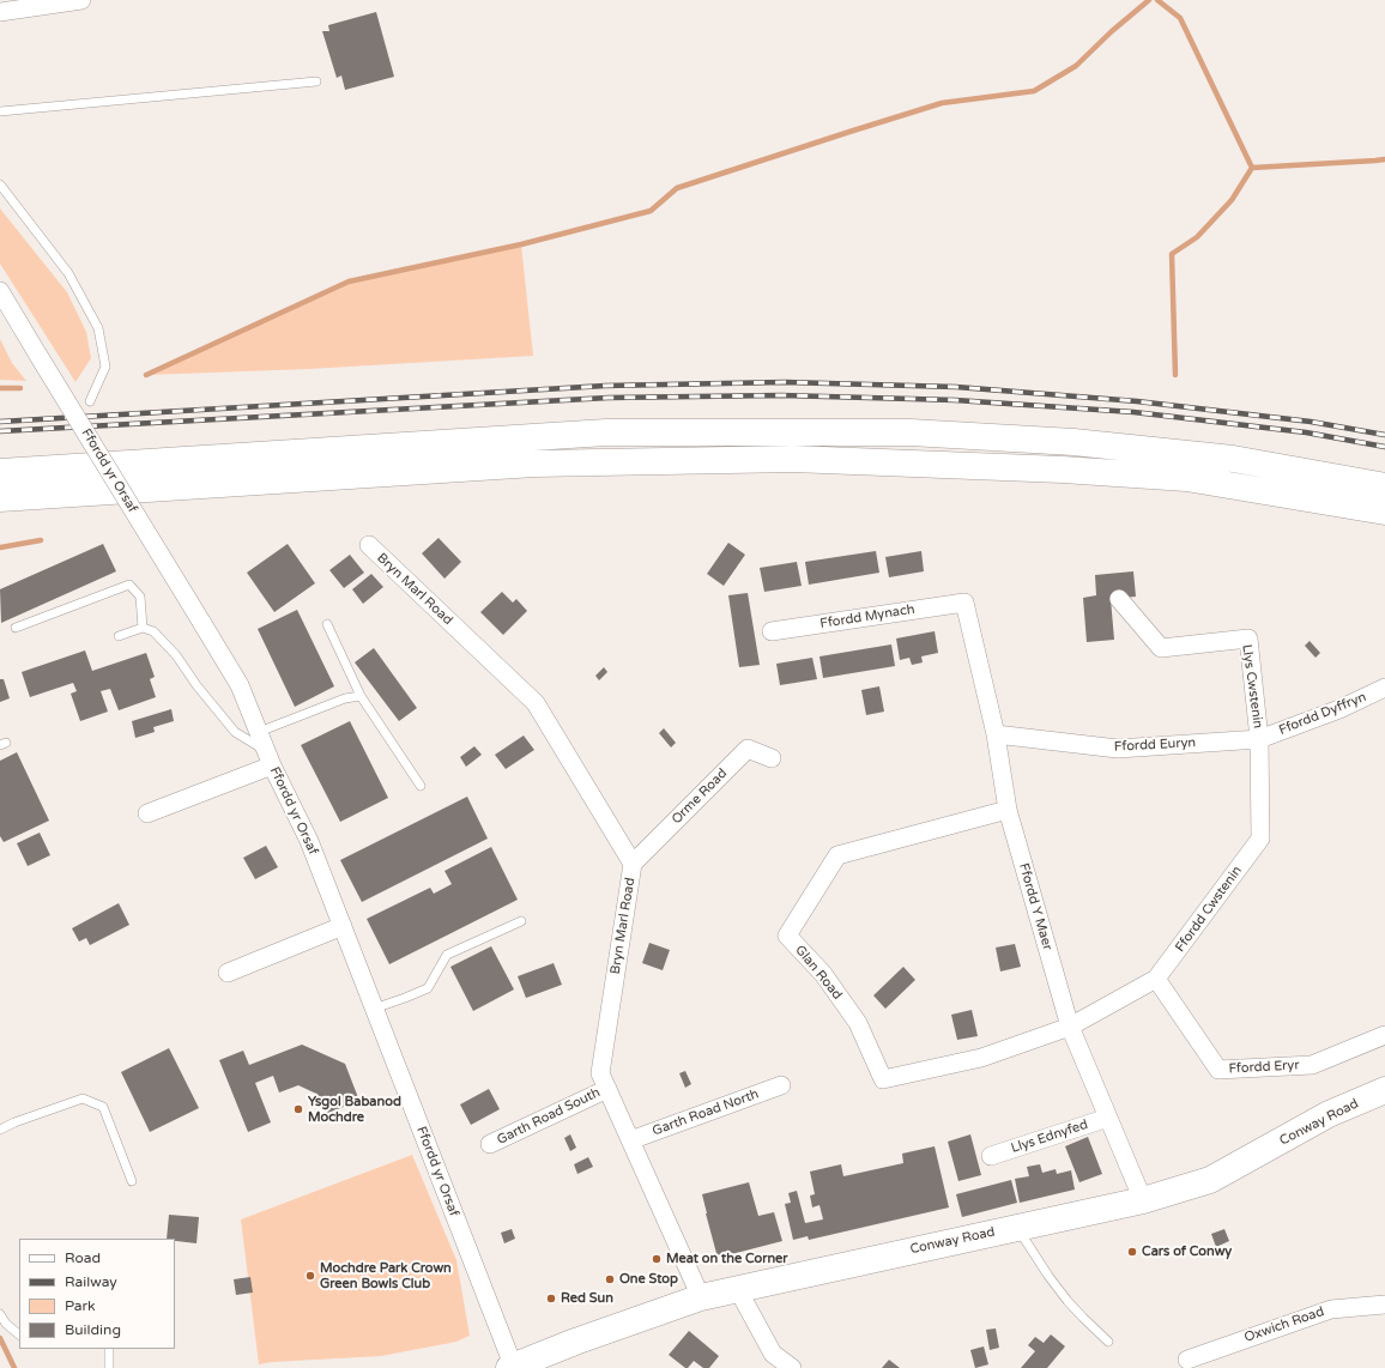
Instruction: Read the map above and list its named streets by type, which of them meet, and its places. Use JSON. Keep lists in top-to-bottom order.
{
  "streets": {
    "main road": ["Conway Road"],
    "street": [
      "Ffordd yr Orsaf",
      "Bryn Marl Road",
      "Ffordd Mynach",
      "Llys Cwstenin",
      "Ffordd Dyffryn",
      "Ffordd Euryn",
      "Orme Road",
      "Ffordd Y Maer",
      "Ffordd Cwstenin",
      "Glan Road",
      "Ffordd Eryr",
      "Garth Road North",
      "Garth Road South",
      "Llys Ednyfed",
      "Oxwich Road"
    ]
  },
  "crossings": [
    ["Ffordd yr Orsaf", "Conway Road"],
    ["Bryn Marl Road", "Orme Road"],
    ["Bryn Marl Road", "Garth Road North"],
    ["Bryn Marl Road", "Garth Road South"],
    ["Bryn Marl Road", "Conway Road"],
    ["Ffordd Mynach", "Ffordd Y Maer"],
    ["Llys Cwstenin", "Ffordd Dyffryn"],
    ["Llys Cwstenin", "Ffordd Euryn"],
    ["Llys Cwstenin", "Ffordd Cwstenin"],
    ["Ffordd Dyffryn", "Ffordd Euryn"],
    ["Ffordd Dyffryn", "Ffordd Cwstenin"],
    ["Ffordd Euryn", "Ffordd Y Maer"],
    ["Ffordd Euryn", "Ffordd Cwstenin"],
    ["Ffordd Y Maer", "Ffordd Cwstenin"],
    ["Ffordd Y Maer", "Glan Road"],
    ["Ffordd Y Maer", "Conway Road"],
    ["Ffordd Y Maer", "Llys Ednyfed"],
    ["Ffordd Cwstenin", "Glan Road"],
    ["Ffordd Cwstenin", "Ffordd Eryr"]
  ],
  "places": [
    "Ysgol Babanod Mochdre",
    "Cars of Conwy",
    "Meat on the Corner",
    "Mochdre Park Crown Green Bowls Club",
    "One Stop",
    "Red Sun"
  ],
  "legend": [
    "Road",
    "Railway",
    "Park",
    "Building"
  ]
}
